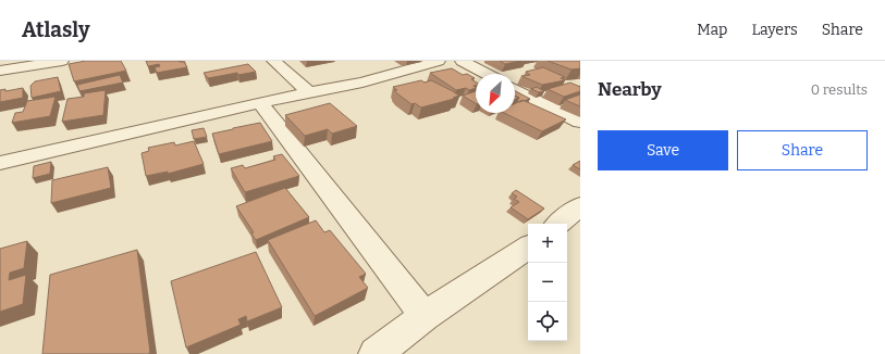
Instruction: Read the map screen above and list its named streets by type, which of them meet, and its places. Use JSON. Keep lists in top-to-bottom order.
{
  "north": "bottom left",
  "page": {
    "header": "Atlasly",
    "nav": ["Map", "Layers", "Share"],
    "heading": ["Nearby", "0 results"],
    "buttons": ["Save", "Share"],
    "map_buttons": ["+", "−"]
  }
}
